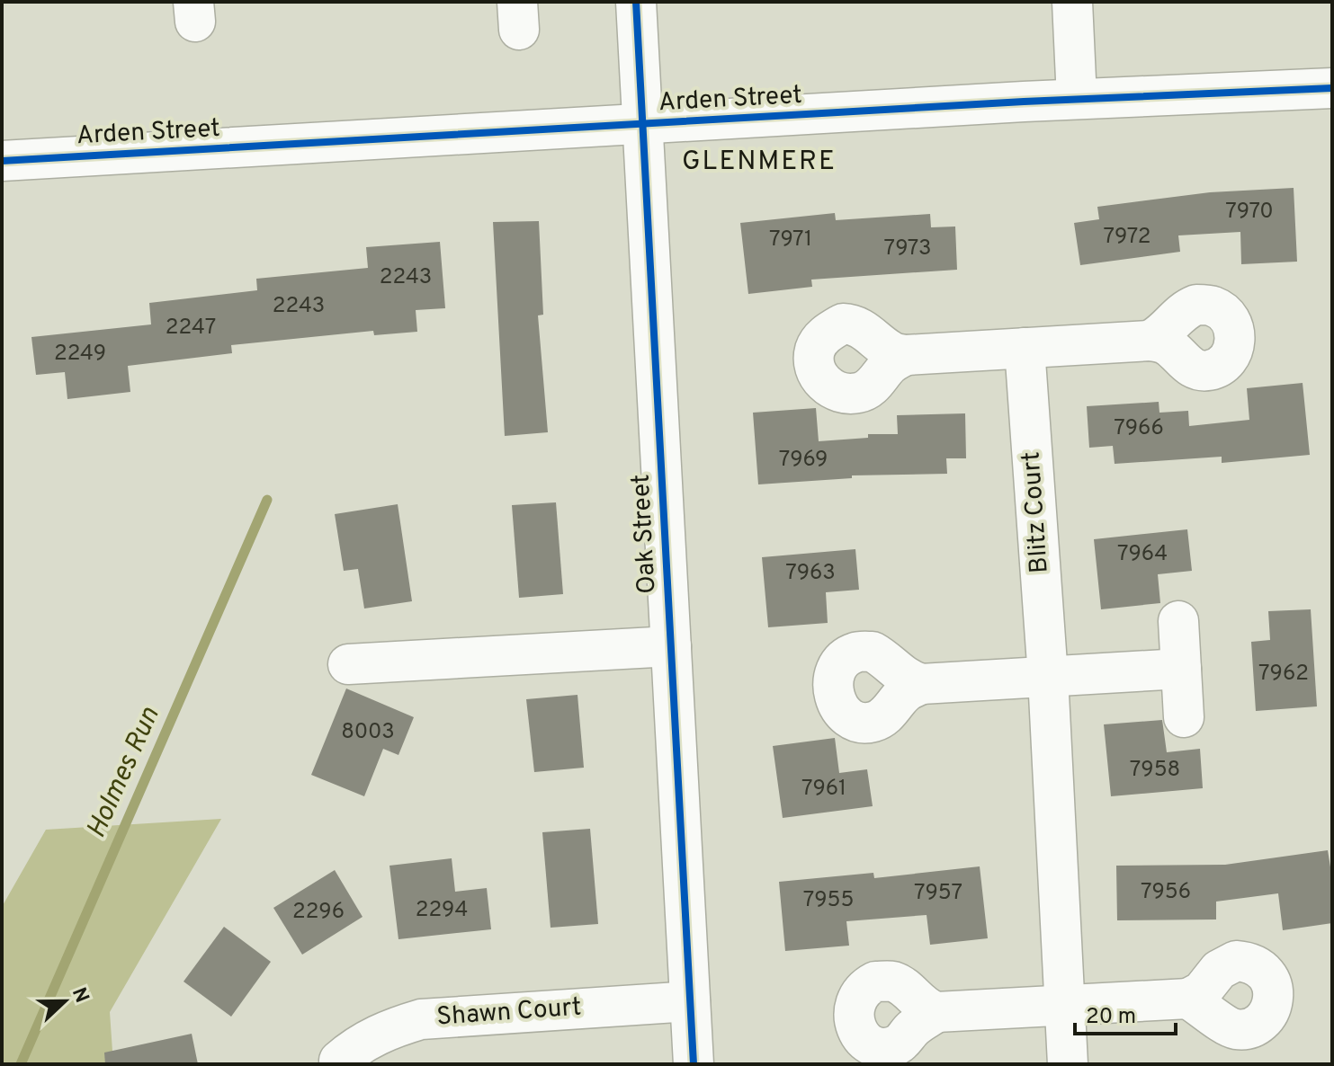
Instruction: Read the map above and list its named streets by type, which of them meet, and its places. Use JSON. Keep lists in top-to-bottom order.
{
  "streets": {
    "street": [
      "Arden Street",
      "Blitz Court",
      "Oak Street",
      "Shawn Court"
    ]
  },
  "crossings": [
    ["Arden Street", "Oak Street"],
    ["Oak Street", "Shawn Court"]
  ],
  "districts": ["GLENMERE"],
  "water": ["Holmes Run"],
  "house_numbers": [
    "7970",
    "7972",
    "7971",
    "7973",
    "2243",
    "2243",
    "2247",
    "2249",
    "7966",
    "7969",
    "7964",
    "7963",
    "7962",
    "8003",
    "7958",
    "7961",
    "7956",
    "7957",
    "7955",
    "2294",
    "2296"
  ],
  "scale_bar": "20 m",
  "north": "right"
}
